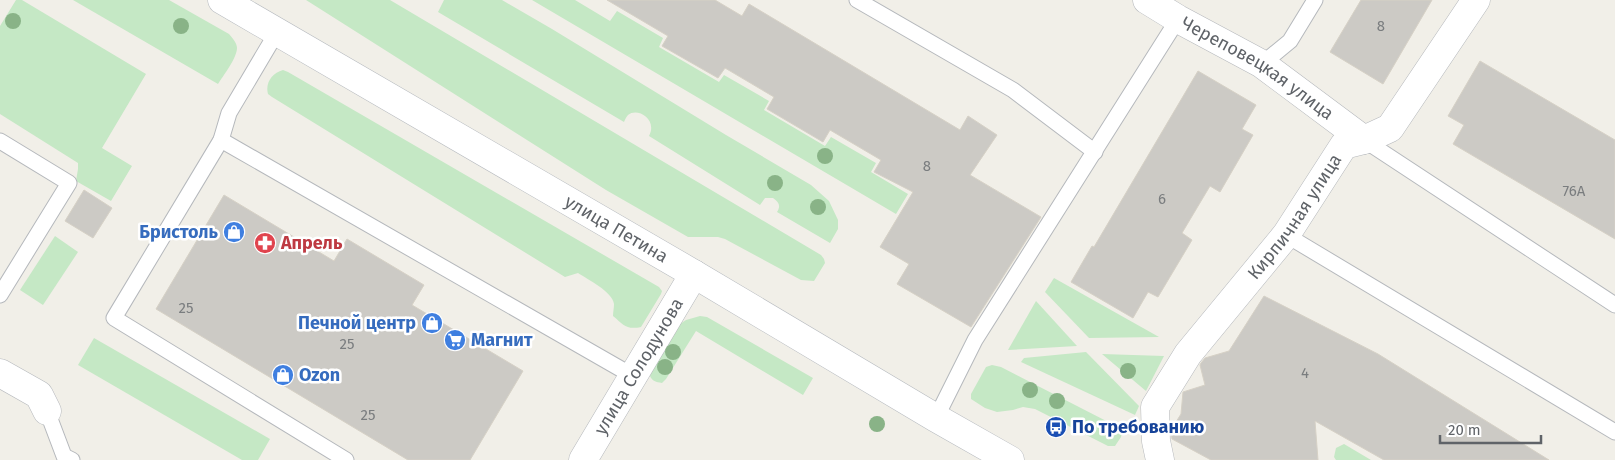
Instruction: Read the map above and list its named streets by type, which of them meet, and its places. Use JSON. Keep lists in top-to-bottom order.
{
  "streets": {
    "street": [
      "Череповецкая улица",
      "Кирпичная улица",
      "улица Петина",
      "улица Солодунова"
    ]
  },
  "crossings": [
    ["Череповецкая улица", "Кирпичная улица"],
    ["улица Петина", "улица Солодунова"]
  ],
  "places": {
    "shop": ["Бристоль", "Печной центр", "Ozon"],
    "pharmacy": ["Апрель"],
    "supermarket": ["Магнит"],
    "bus stop": ["По требованию"]
  },
  "house_numbers": [
    "8",
    "8",
    "76А",
    "6",
    "25",
    "25",
    "4",
    "25"
  ],
  "scale_bar": "20 m"
}
